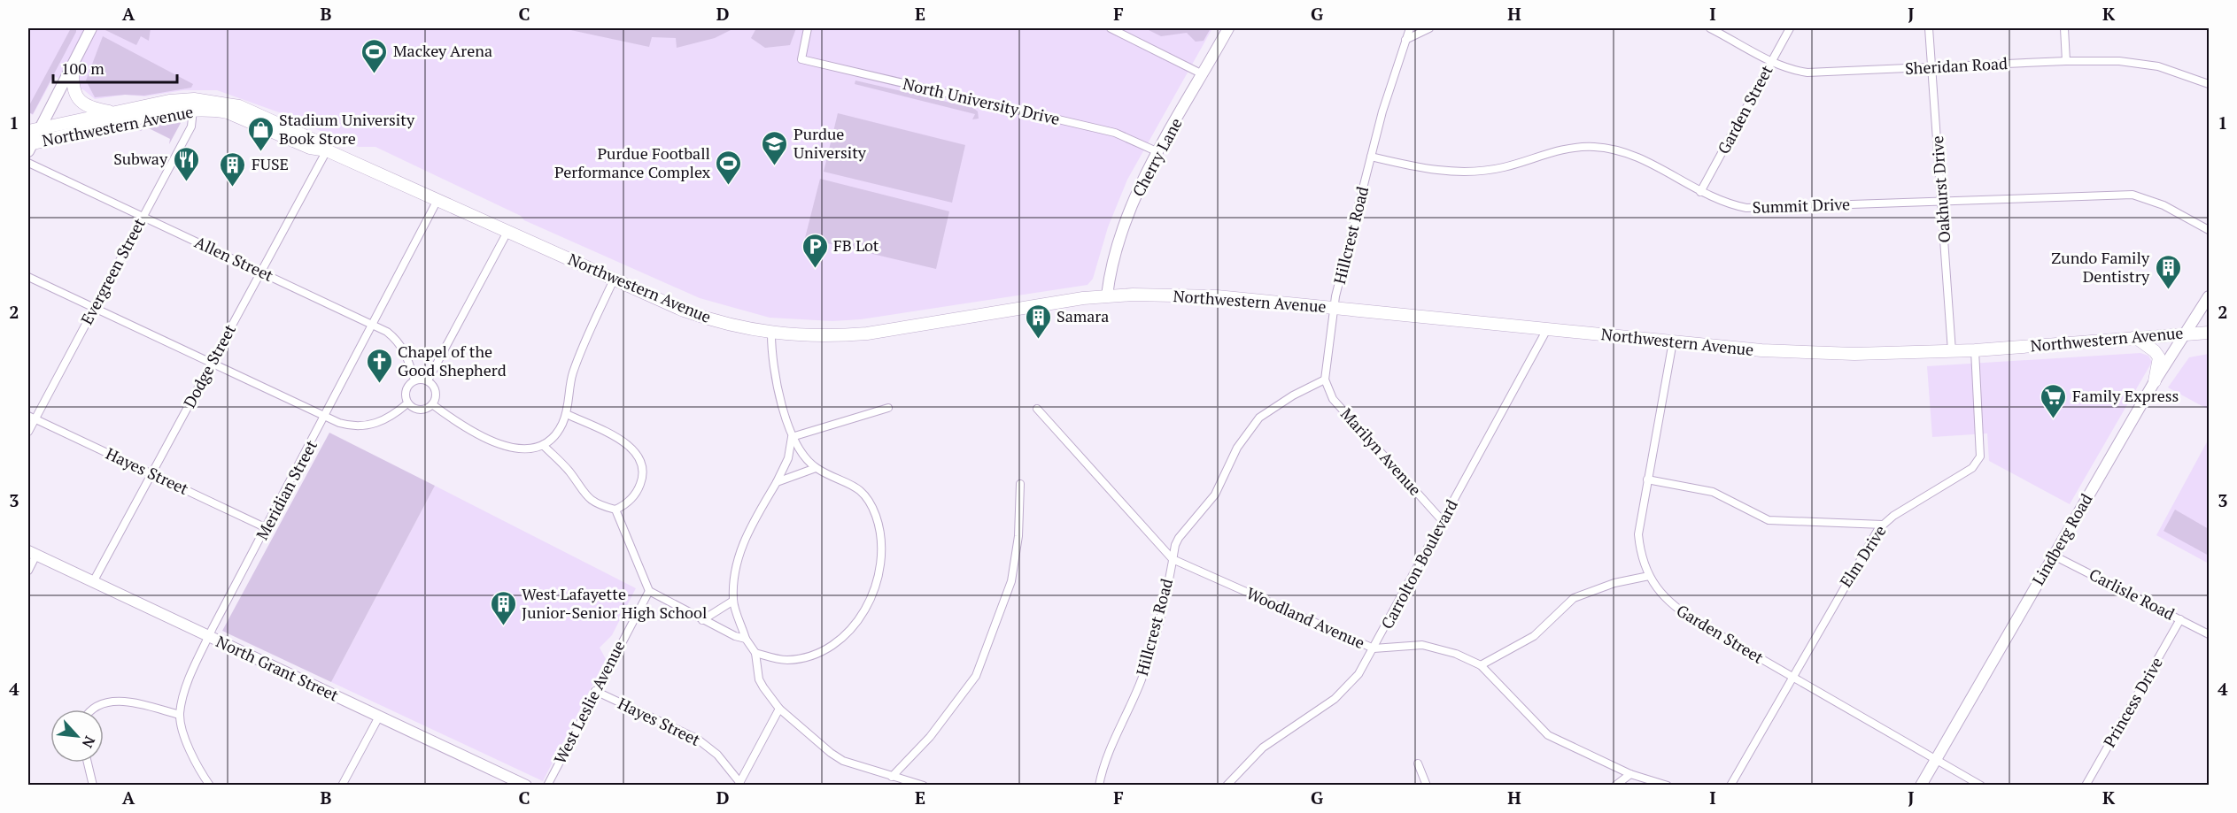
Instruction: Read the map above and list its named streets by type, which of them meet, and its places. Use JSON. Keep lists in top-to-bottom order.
{
  "streets": {
    "main road": ["Northwestern Avenue"],
    "street": [
      "Sheridan Road",
      "North University Drive",
      "Garden Street",
      "Cherry Lane",
      "Oakhurst Drive",
      "Summit Drive",
      "Hillcrest Road",
      "Allen Street",
      "Evergreen Street",
      "Dodge Street",
      "Marilyn Avenue",
      "Hayes Street",
      "Meridian Street",
      "Lindberg Road",
      "Elm Drive",
      "Carrolton Boulevard",
      "Carlisle Road",
      "Woodland Avenue",
      "North Grant Street",
      "West Leslie Avenue",
      "Princess Drive"
    ]
  },
  "crossings": [
    ["Sheridan Road", "Garden Street"],
    ["Sheridan Road", "Oakhurst Drive"],
    ["North University Drive", "Cherry Lane"],
    ["Garden Street", "Northwestern Avenue"],
    ["Garden Street", "Summit Drive"],
    ["Garden Street", "Lindberg Road"],
    ["Garden Street", "Elm Drive"],
    ["Northwestern Avenue", "Cherry Lane"],
    ["Northwestern Avenue", "Oakhurst Drive"],
    ["Northwestern Avenue", "Hillcrest Road"],
    ["Northwestern Avenue", "Evergreen Street"],
    ["Northwestern Avenue", "Dodge Street"],
    ["Northwestern Avenue", "Meridian Street"],
    ["Northwestern Avenue", "Lindberg Road"],
    ["Northwestern Avenue", "Elm Drive"],
    ["Northwestern Avenue", "Carrolton Boulevard"],
    ["Oakhurst Drive", "Summit Drive"],
    ["Summit Drive", "Hillcrest Road"],
    ["Hillcrest Road", "Marilyn Avenue"],
    ["Hillcrest Road", "Woodland Avenue"],
    ["Allen Street", "Evergreen Street"],
    ["Allen Street", "Dodge Street"],
    ["Allen Street", "Meridian Street"],
    ["Evergreen Street", "Hayes Street"],
    ["Dodge Street", "Hayes Street"],
    ["Dodge Street", "North Grant Street"],
    ["Marilyn Avenue", "Carrolton Boulevard"],
    ["Hayes Street", "Meridian Street"],
    ["Hayes Street", "West Leslie Avenue"],
    ["Meridian Street", "North Grant Street"],
    ["Lindberg Road", "Carlisle Road"],
    ["Carrolton Boulevard", "Woodland Avenue"],
    ["Carlisle Road", "Princess Drive"]
  ],
  "places": {
    "sports": ["Mackey Arena", "Purdue Football Performance Complex"],
    "shop": ["Stadium University Book Store"],
    "school or university": ["Purdue University"],
    "restaurant": ["Subway"],
    "building": [
      "FUSE",
      "Zundo Family Dentistry",
      "Samara",
      "West Lafayette Junior-Senior High School"
    ],
    "parking": ["FB Lot"],
    "church": ["Chapel of the Good Shepherd"],
    "supermarket": ["Family Express"]
  },
  "scale_bar": "100 m",
  "north": "bottom right",
  "grid": {
    "columns": [
      "A",
      "B",
      "C",
      "D",
      "E",
      "F",
      "G",
      "H",
      "I",
      "J",
      "K"
    ],
    "rows": [
      "1",
      "2",
      "3",
      "4"
    ]
  }
}
